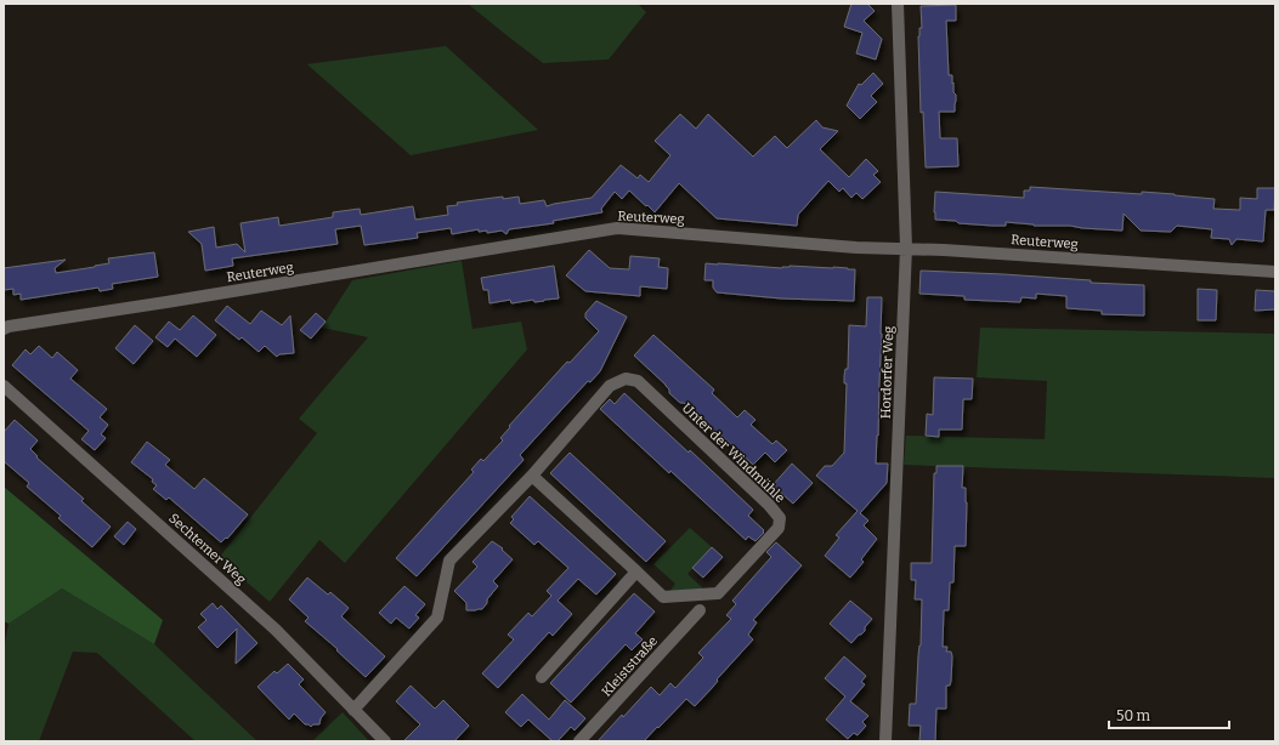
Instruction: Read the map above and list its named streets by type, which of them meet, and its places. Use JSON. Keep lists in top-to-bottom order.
{
  "streets": {
    "street": [
      "Reuterweg",
      "Hordorfer Weg",
      "Unter der Windmühle",
      "Sechtemer Weg",
      "Kleiststraße"
    ]
  },
  "crossings": [
    ["Reuterweg", "Hordorfer Weg"],
    ["Unter der Windmühle", "Sechtemer Weg"]
  ],
  "scale_bar": "50 m"
}
